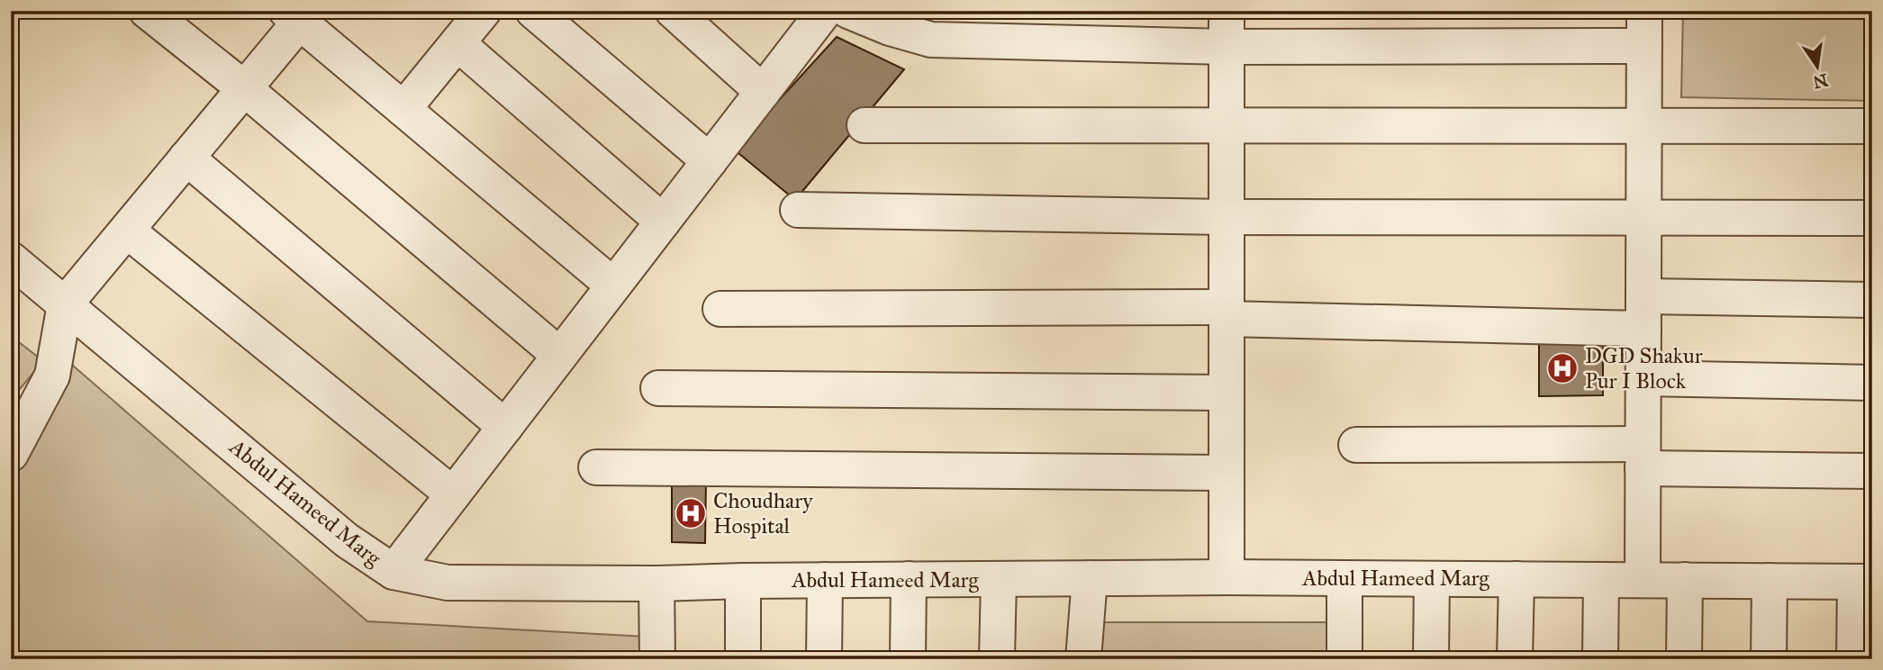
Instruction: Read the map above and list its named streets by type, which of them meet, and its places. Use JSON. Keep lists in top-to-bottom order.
{
  "streets": {
    "street": ["Abdul Hameed Marg"]
  },
  "places": {
    "hospital": ["DGD Shakur Pur I Block", "Choudhary Hospital"]
  },
  "north": "bottom"
}
